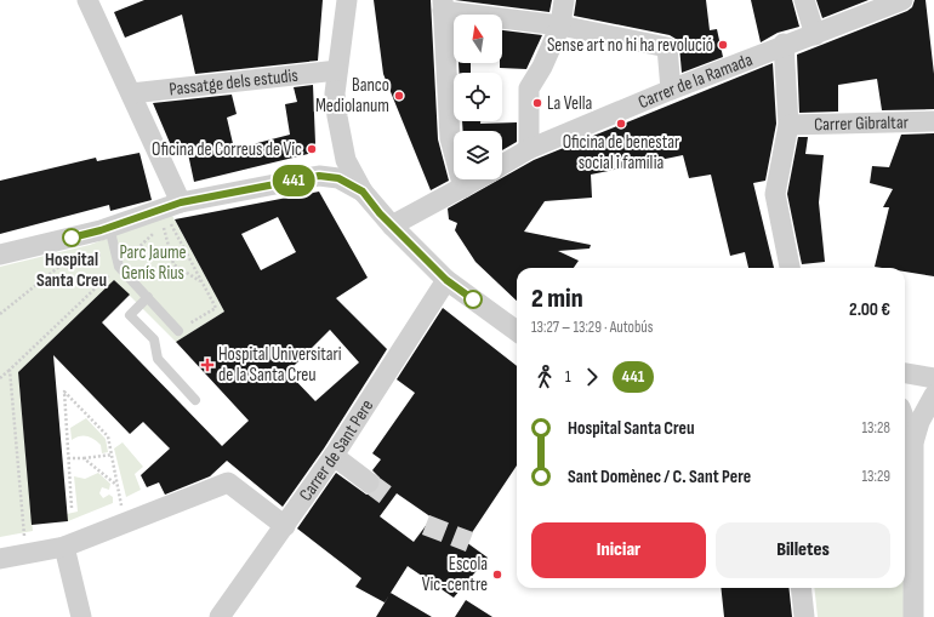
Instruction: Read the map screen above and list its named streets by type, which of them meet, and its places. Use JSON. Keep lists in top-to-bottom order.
{
  "streets": {
    "street": [
      "Carrer de la Ramada",
      "Passatge dels estudis",
      "Carrer Gibraltar",
      "Carrer de Sant Pere"
    ]
  },
  "parks": ["Parc Jaume Genís Rius"],
  "places": {
    "other": [
      "Sense art no hi ha revolució",
      "Banco Mediolanum",
      "La Vella",
      "Oficina de benestar social i família",
      "Oficina de Correus de Vic",
      "Hospital Santa Creu",
      "Escola Vic-centre"
    ],
    "health": ["Hospital Universitari de la Santa Creu"]
  },
  "lines": ["bus line 441"],
  "north": "top",
  "page": {
    "on_map": "441",
    "heading": ["2 min", "13:27 – 13:29 · Autobús", "2.00 €"],
    "legs": ["1", "441"],
    "list": [
      {
        "name": "Hospital Santa Creu",
        "value": "13:28"
      },
      {
        "name": "Sant Domènec / C. Sant Pere",
        "value": "13:29"
      }
    ],
    "buttons": ["Iniciar", "Billetes"]
  }
}
